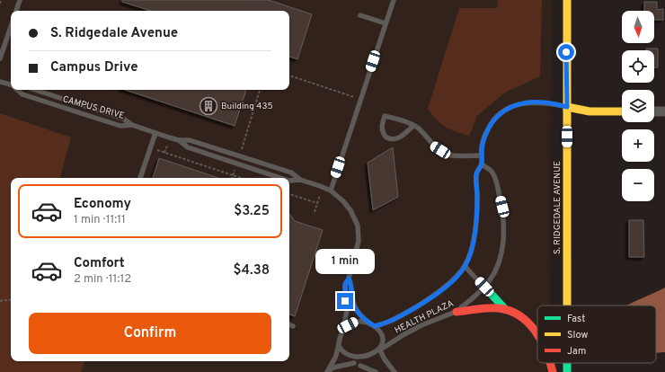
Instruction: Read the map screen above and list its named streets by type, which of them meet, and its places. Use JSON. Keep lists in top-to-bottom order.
{
  "streets": {
    "main road": ["S. RIDGEDALE AVENUE"],
    "lane": ["CAMPUS DRIVE", "HEALTH PLAZA"]
  },
  "crossings": [
    ["CAMPUS DRIVE", "HEALTH PLAZA"],
    ["S. RIDGEDALE AVENUE", "HEALTH PLAZA"]
  ],
  "places": {
    "building": ["Building 435"]
  },
  "legend": ["Fast", "Slow", "Jam"],
  "north": "bottom",
  "page": {
    "map_buttons": ["+", "−"],
    "banner": ["S. Ridgedale Avenue", "Campus Drive"],
    "list": [
      {
        "name": "Economy",
        "note": "1 min · 11:11",
        "value": "$3.25"
      },
      {
        "name": "Comfort",
        "note": "2 min · 11:12",
        "value": "$4.38"
      }
    ],
    "bubble": "1 min",
    "buttons": "Confirm"
  }
}
